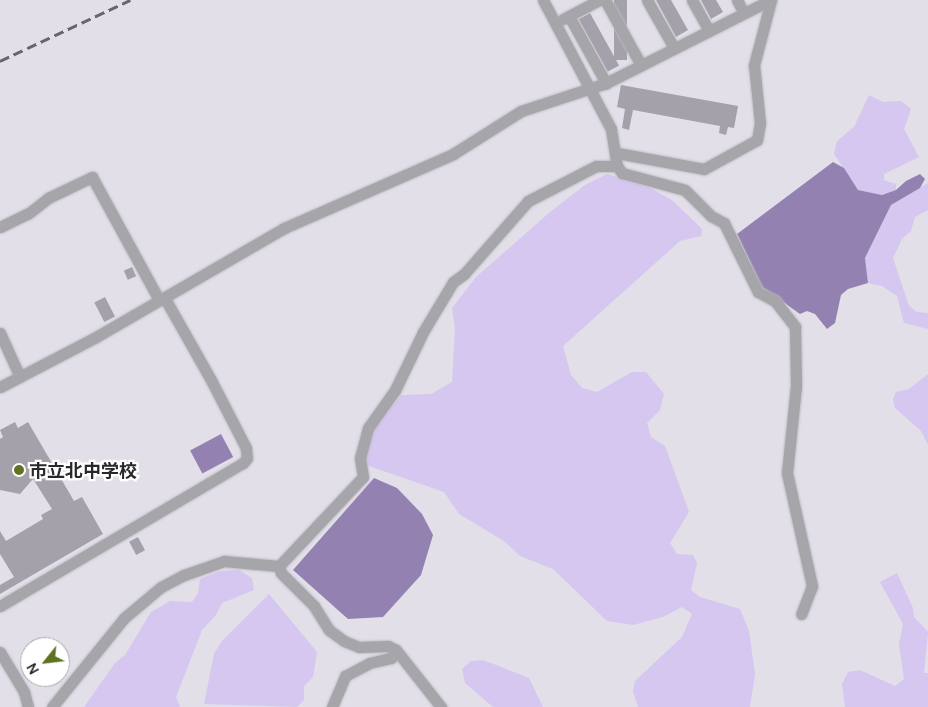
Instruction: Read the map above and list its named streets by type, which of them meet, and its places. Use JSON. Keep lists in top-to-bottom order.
{
  "places": ["市立北中学校"],
  "north": "bottom left"
}
